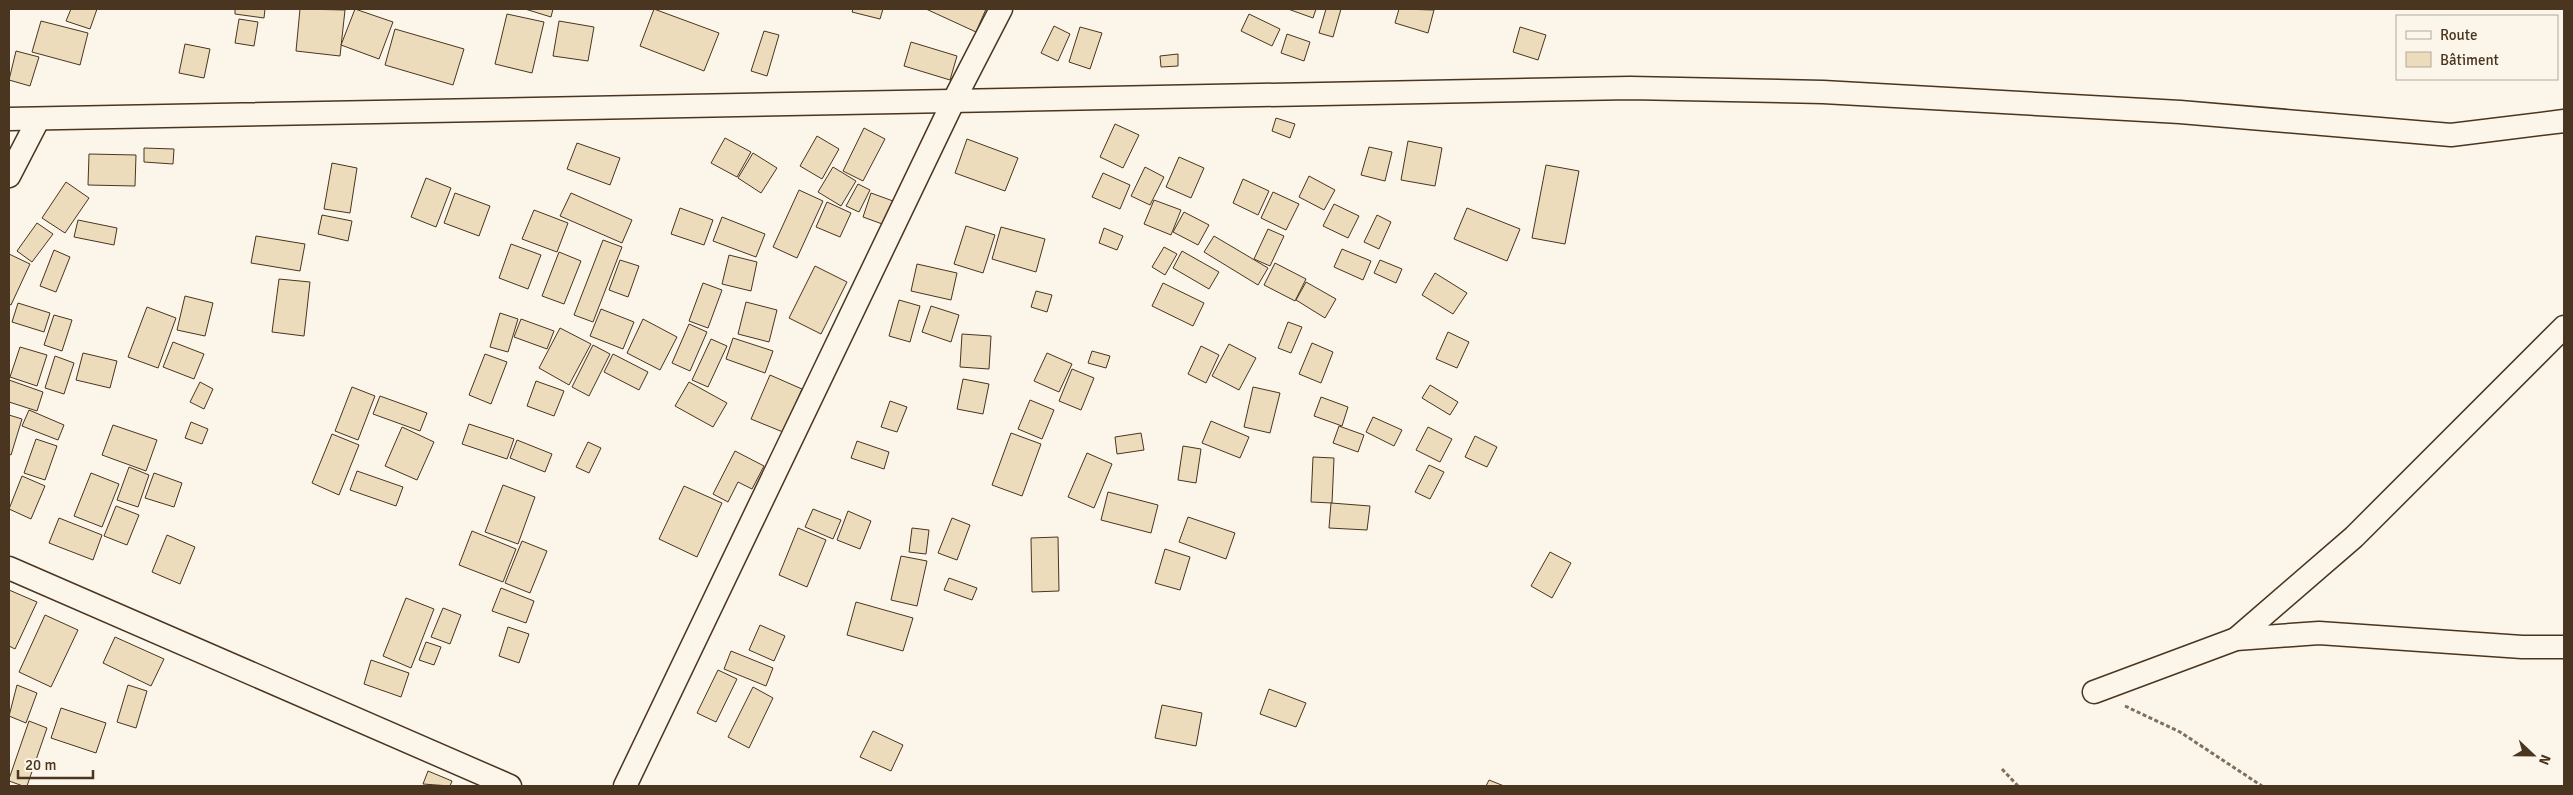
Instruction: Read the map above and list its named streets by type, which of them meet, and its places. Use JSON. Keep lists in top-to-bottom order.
{
  "legend": ["Route", "Bâtiment"],
  "scale_bar": "20 m",
  "north": "right"
}
